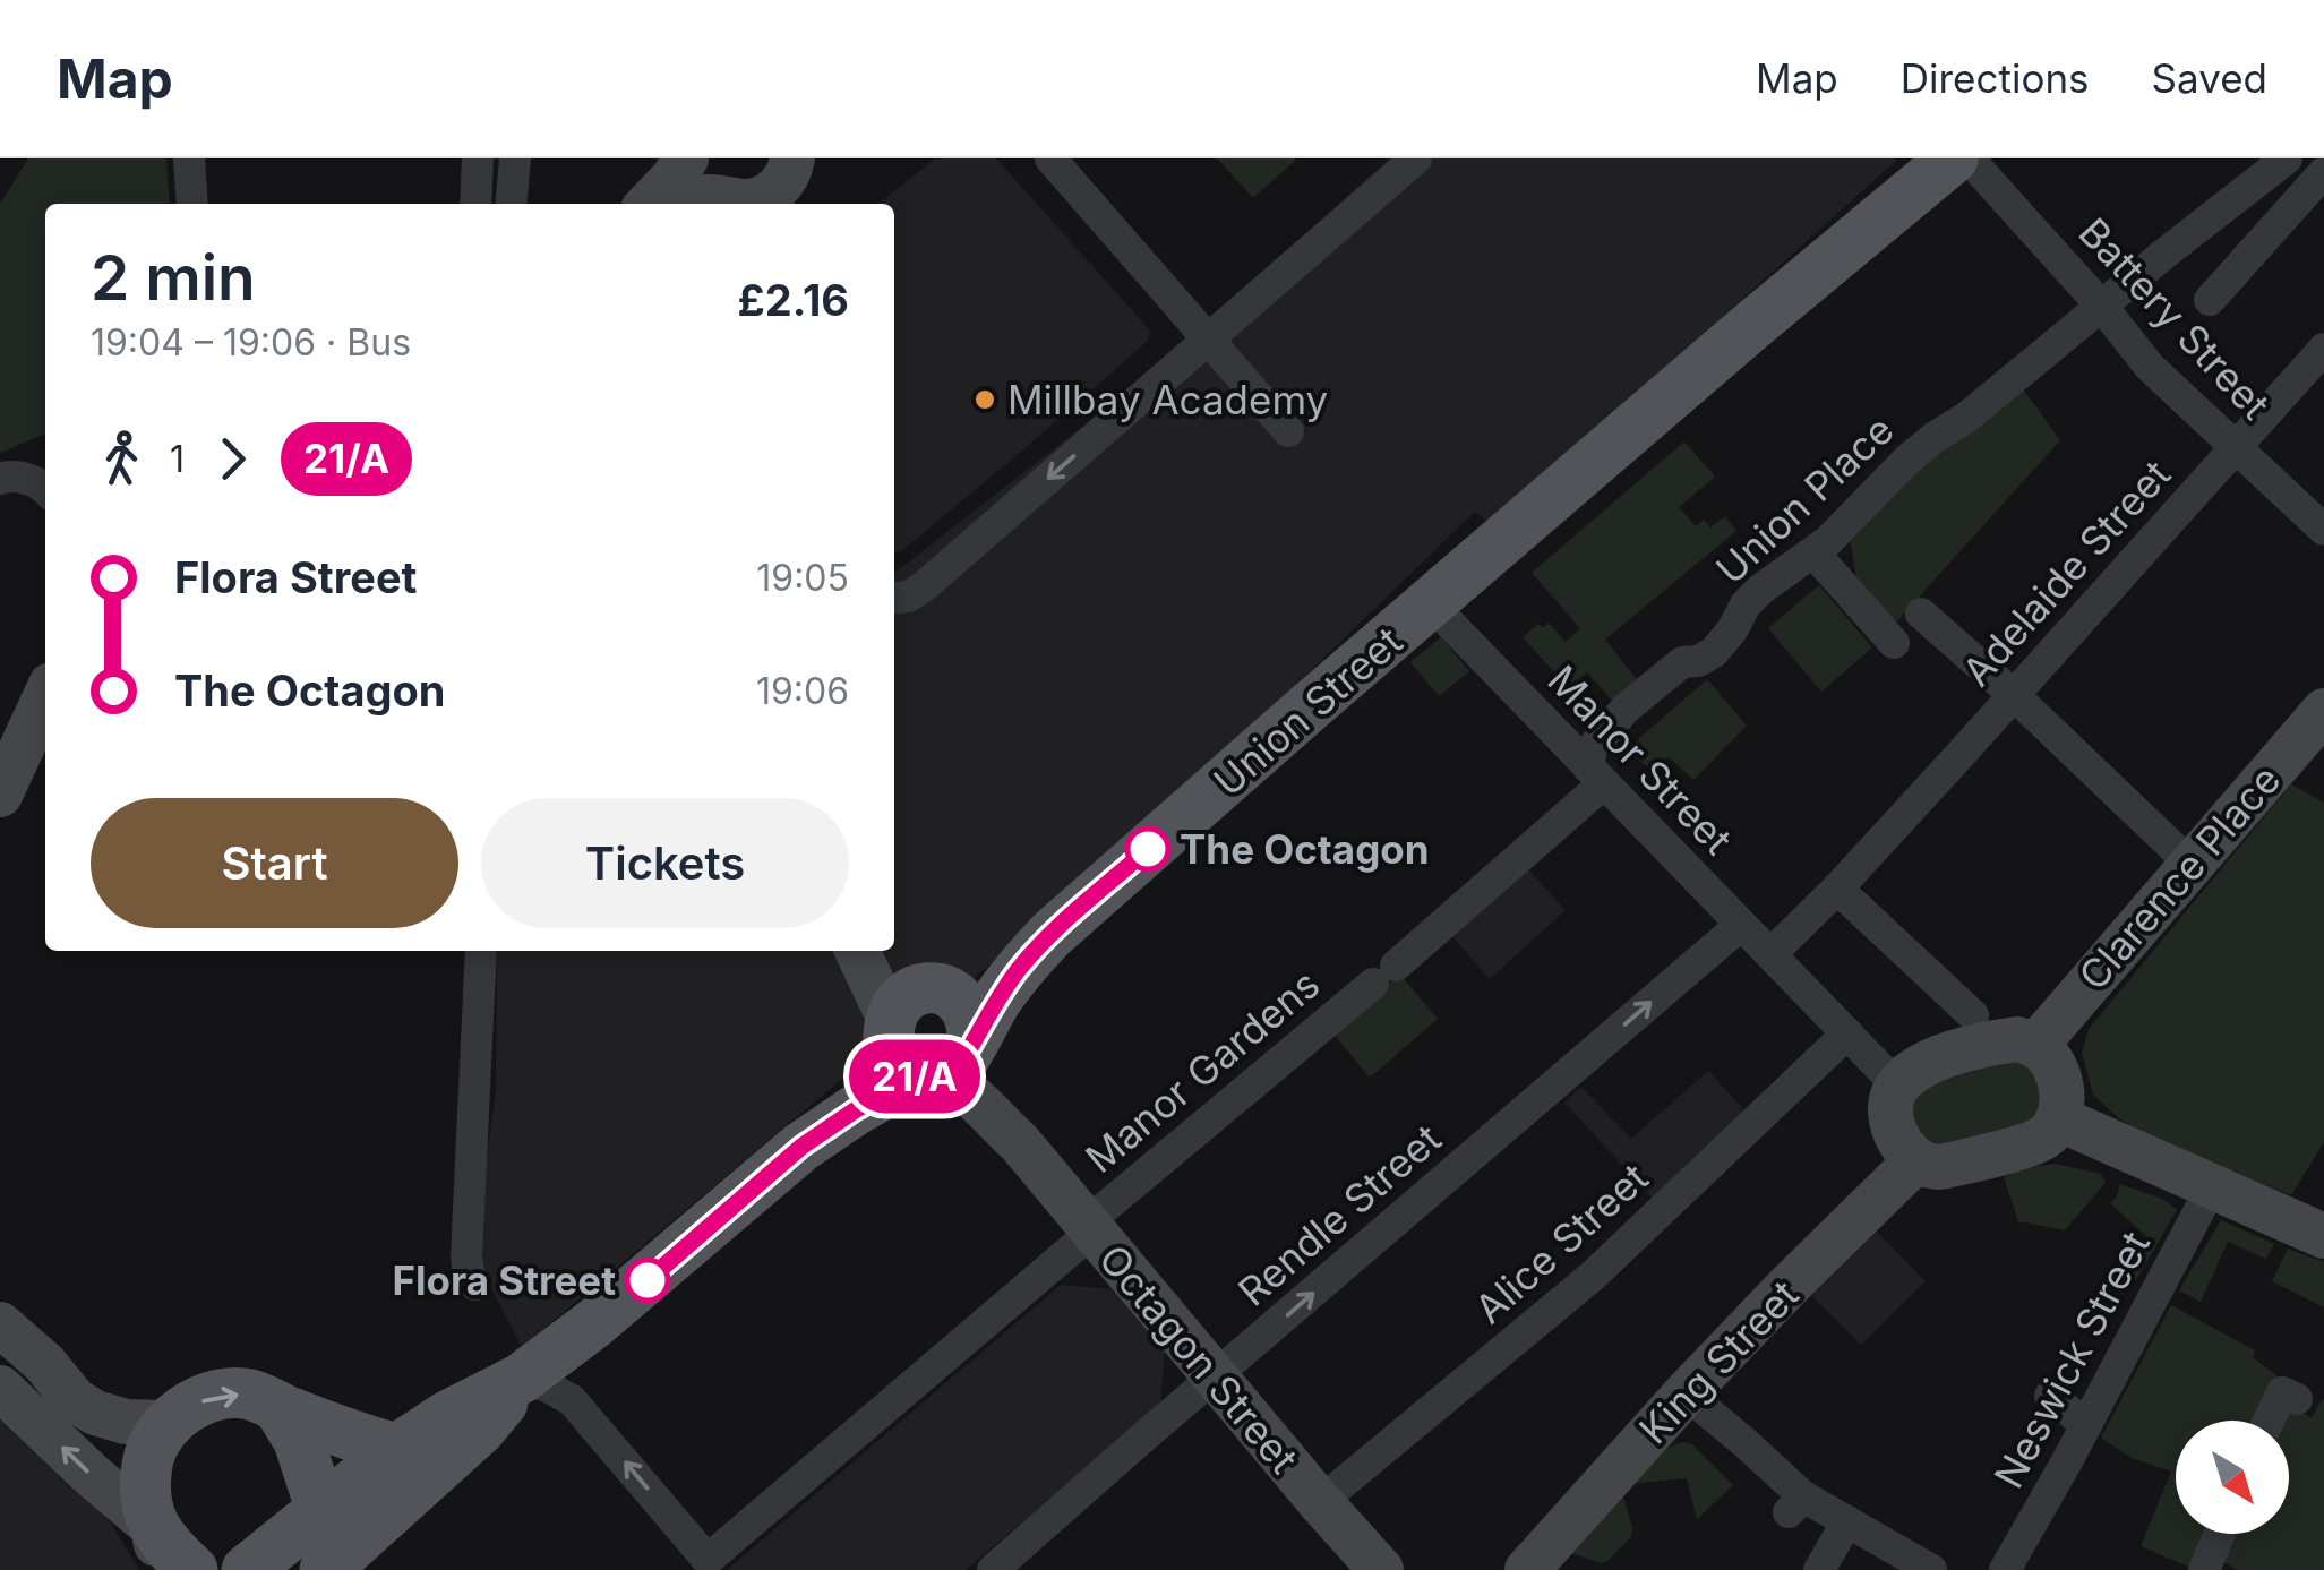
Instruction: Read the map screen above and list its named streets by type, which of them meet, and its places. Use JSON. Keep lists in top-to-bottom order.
{
  "streets": {
    "main road": ["Union Street"],
    "street": [
      "Battery Street",
      "Union Place",
      "Adelaide Street",
      "Manor Street",
      "Clarence Place",
      "Manor Gardens",
      "Rendle Street",
      "Alice Street",
      "Octagon Street",
      "Neswick Street",
      "King Street"
    ]
  },
  "crossings": [
    ["Battery Street", "Union Place"],
    ["Battery Street", "Adelaide Street"],
    ["Union Place", "Manor Street"],
    ["Union Place", "Manor Gardens"],
    ["Union Street", "Octagon Street"],
    ["Manor Street", "Clarence Place"],
    ["Manor Street", "Manor Gardens"],
    ["Manor Street", "Rendle Street"],
    ["Manor Street", "Alice Street"],
    ["Manor Street", "King Street"],
    ["Clarence Place", "King Street"],
    ["Manor Gardens", "Octagon Street"],
    ["Rendle Street", "Octagon Street"],
    ["Alice Street", "Octagon Street"]
  ],
  "one_way": ["Rendle Street"],
  "places": ["Millbay Academy", "The Octagon", "Flora Street"],
  "lines": ["bus line 21/A"],
  "north": "bottom right",
  "page": {
    "header": "Map",
    "nav": ["Map", "Directions", "Saved"],
    "on_map": "21/A",
    "heading": ["2 min", "19:04 – 19:06 · Bus", "£2.16"],
    "legs": ["1", "21/A"],
    "list": [
      {
        "name": "Flora Street",
        "value": "19:05"
      },
      {
        "name": "The Octagon",
        "value": "19:06"
      }
    ],
    "buttons": ["Start", "Tickets"]
  }
}
